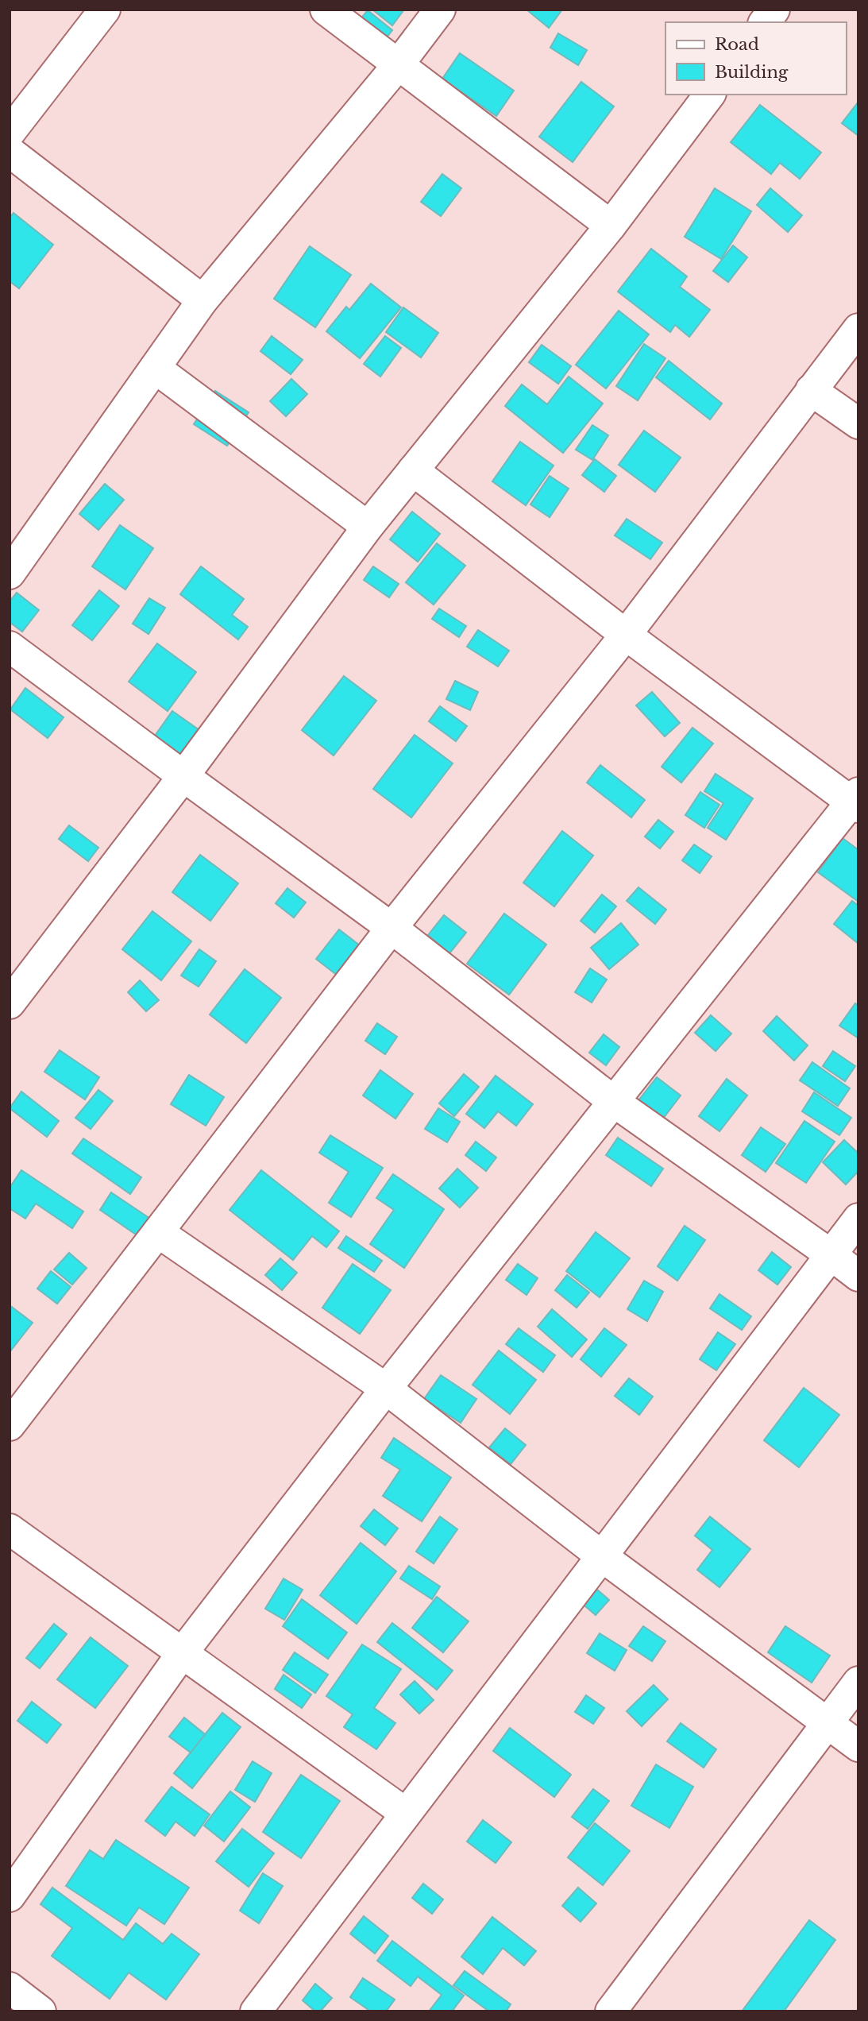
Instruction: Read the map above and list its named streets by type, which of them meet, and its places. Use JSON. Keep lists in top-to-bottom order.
{
  "legend": ["Road", "Building"]
}
